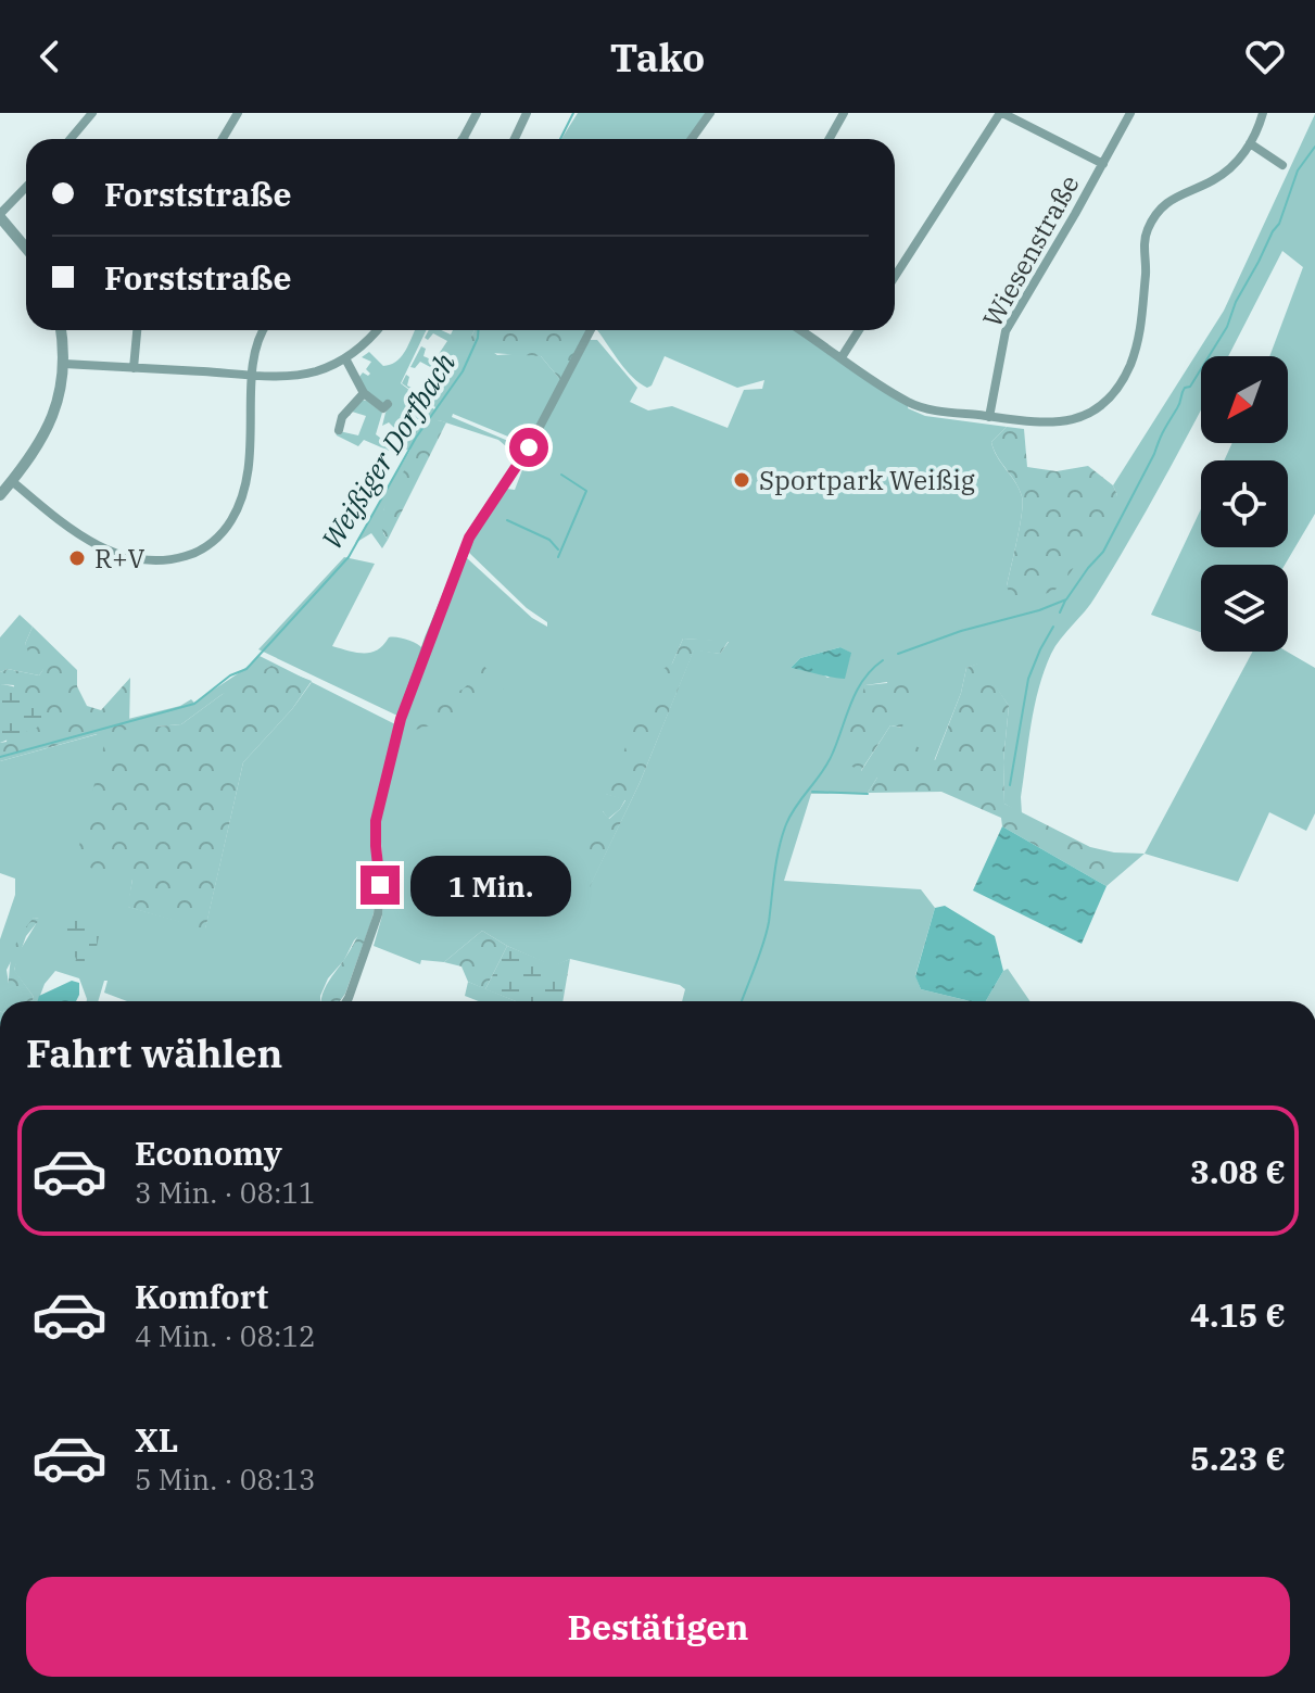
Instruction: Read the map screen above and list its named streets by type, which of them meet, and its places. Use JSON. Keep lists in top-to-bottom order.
{
  "streets": {
    "street": ["Wiesenstraße"]
  },
  "water": ["Weißiger Dorfbach"],
  "places": ["Sportpark Weißig", "R+V"],
  "north": "bottom left",
  "page": {
    "header": "Tako",
    "banner": ["Forststraße", "Forststraße"],
    "bubble": "1 Min.",
    "heading": "Fahrt wählen",
    "list": [
      {
        "name": "Economy",
        "note": "3 Min. · 08:11",
        "value": "3.08 €"
      },
      {
        "name": "Komfort",
        "note": "4 Min. · 08:12",
        "value": "4.15 €"
      },
      {
        "name": "XL",
        "note": "5 Min. · 08:13",
        "value": "5.23 €"
      }
    ],
    "buttons": "Bestätigen"
  }
}
